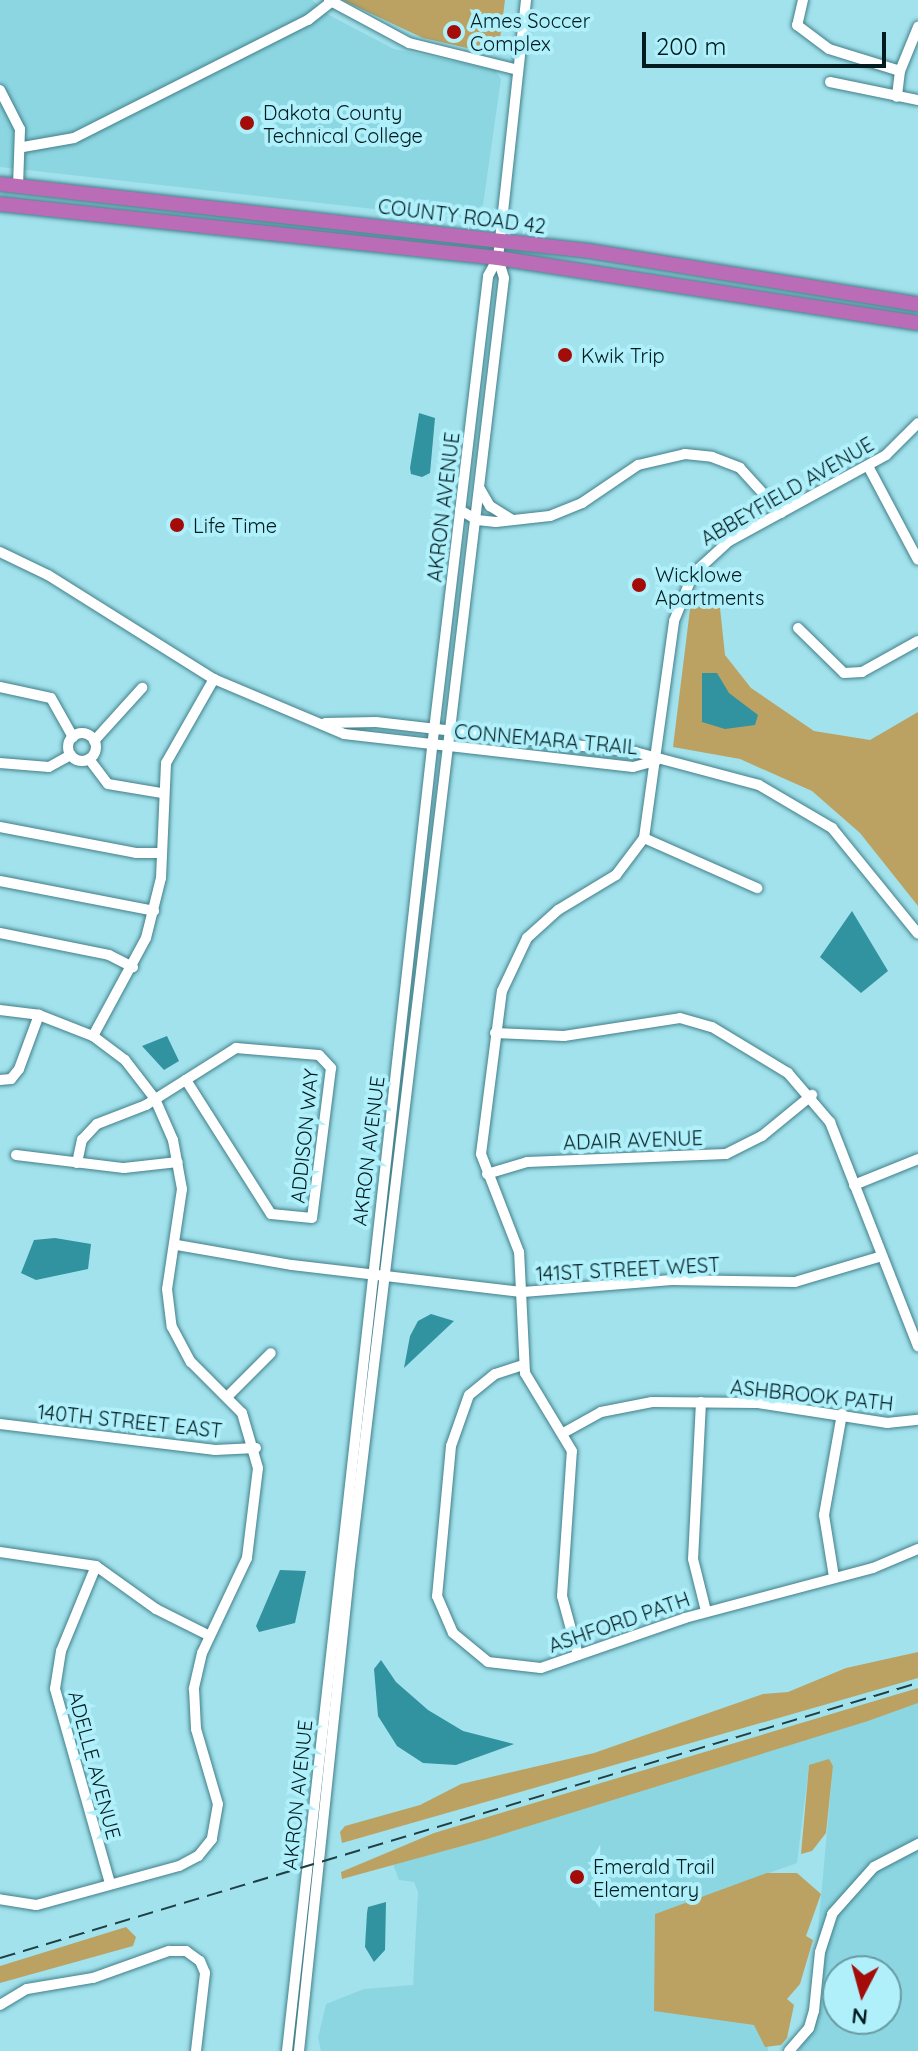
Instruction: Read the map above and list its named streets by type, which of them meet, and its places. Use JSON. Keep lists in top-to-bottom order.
{
  "streets": {
    "highway": ["COUNTY ROAD 42"],
    "street": [
      "ABBEYFIELD AVENUE",
      "AKRON AVENUE",
      "CONNEMARA TRAIL",
      "ADDISON WAY",
      "ADAIR AVENUE",
      "141ST STREET WEST",
      "ASHBROOK PATH",
      "140TH STREET EAST",
      "ASHFORD PATH",
      "ADELLE AVENUE"
    ]
  },
  "crossings": [
    ["COUNTY ROAD 42", "AKRON AVENUE"],
    ["ABBEYFIELD AVENUE", "CONNEMARA TRAIL"],
    ["ABBEYFIELD AVENUE", "ADAIR AVENUE"],
    ["ABBEYFIELD AVENUE", "141ST STREET WEST"],
    ["ABBEYFIELD AVENUE", "ASHBROOK PATH"],
    ["ABBEYFIELD AVENUE", "ASHFORD PATH"],
    ["AKRON AVENUE", "CONNEMARA TRAIL"],
    ["AKRON AVENUE", "141ST STREET WEST"]
  ],
  "places": [
    "Ames Soccer Complex",
    "Dakota County Technical College",
    "Kwik Trip",
    "Life Time",
    "Wicklowe Apartments",
    "Emerald Trail Elementary"
  ],
  "scale_bar": "200 m",
  "north": "bottom"
}
